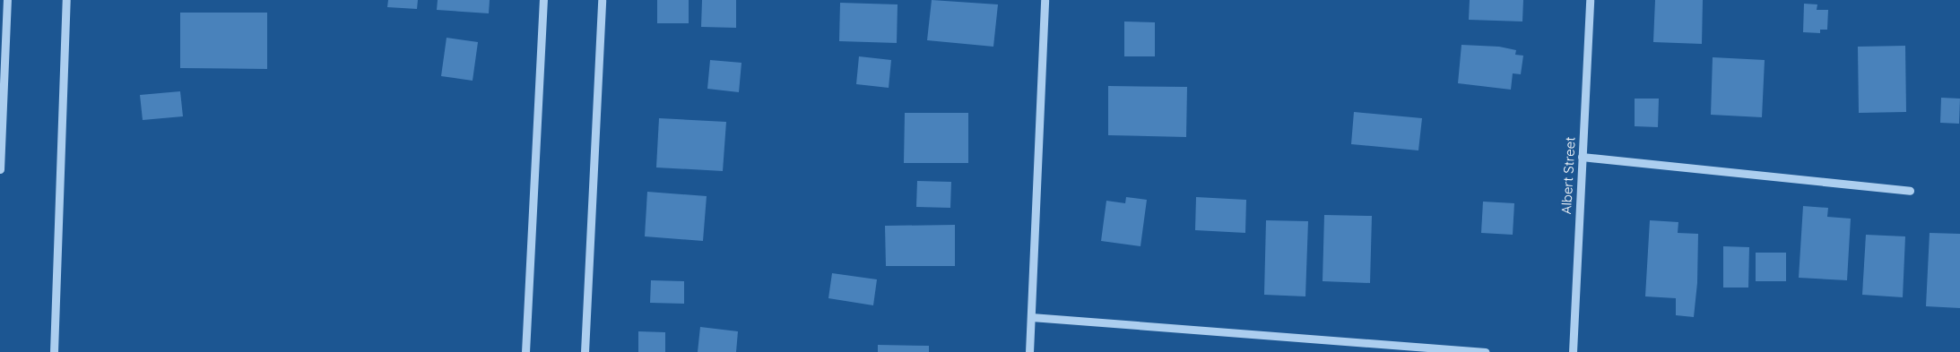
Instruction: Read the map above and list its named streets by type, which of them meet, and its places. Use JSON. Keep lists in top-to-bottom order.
{
  "streets": {
    "street": ["Albert Street"]
  }
}
